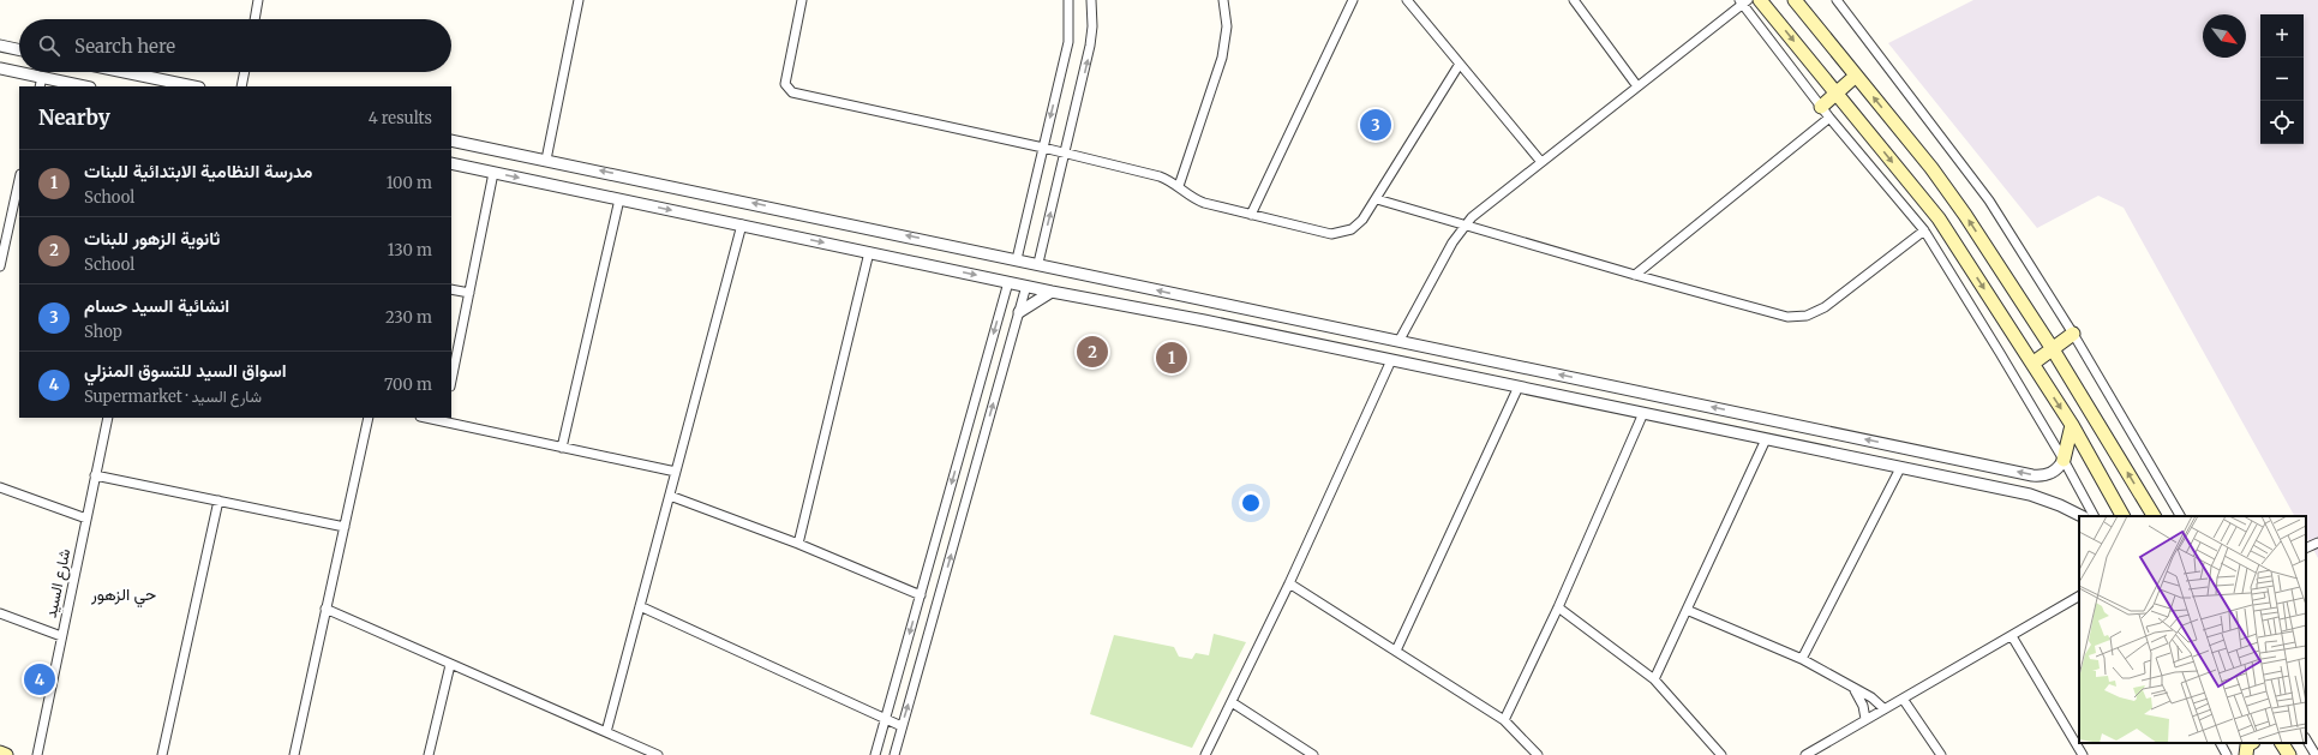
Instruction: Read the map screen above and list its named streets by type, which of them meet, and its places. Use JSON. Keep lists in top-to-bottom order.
{
  "streets": {
    "street": ["شارع السيد"]
  },
  "districts": ["حي الزهور"],
  "north": "bottom right",
  "page": {
    "map_buttons": ["+", "−"],
    "search": "Search here",
    "heading": ["Nearby", "4 results"],
    "pins": [
      "3",
      "2",
      "1",
      "4"
    ],
    "list": [
      {
        "mark": "1",
        "name": "مدرسة النظامية الابتدائية للبنات",
        "note": "School",
        "value": "100 m"
      },
      {
        "mark": "2",
        "name": "ثانوية الزهور للبنات",
        "note": "School",
        "value": "130 m"
      },
      {
        "mark": "3",
        "name": "انشائية السيد حسام",
        "note": "Shop",
        "value": "230 m"
      },
      {
        "mark": "4",
        "name": "اسواق السيد للتسوق المنزلي",
        "note": "Supermarket · شارع السيد",
        "value": "700 m"
      }
    ]
  }
}
